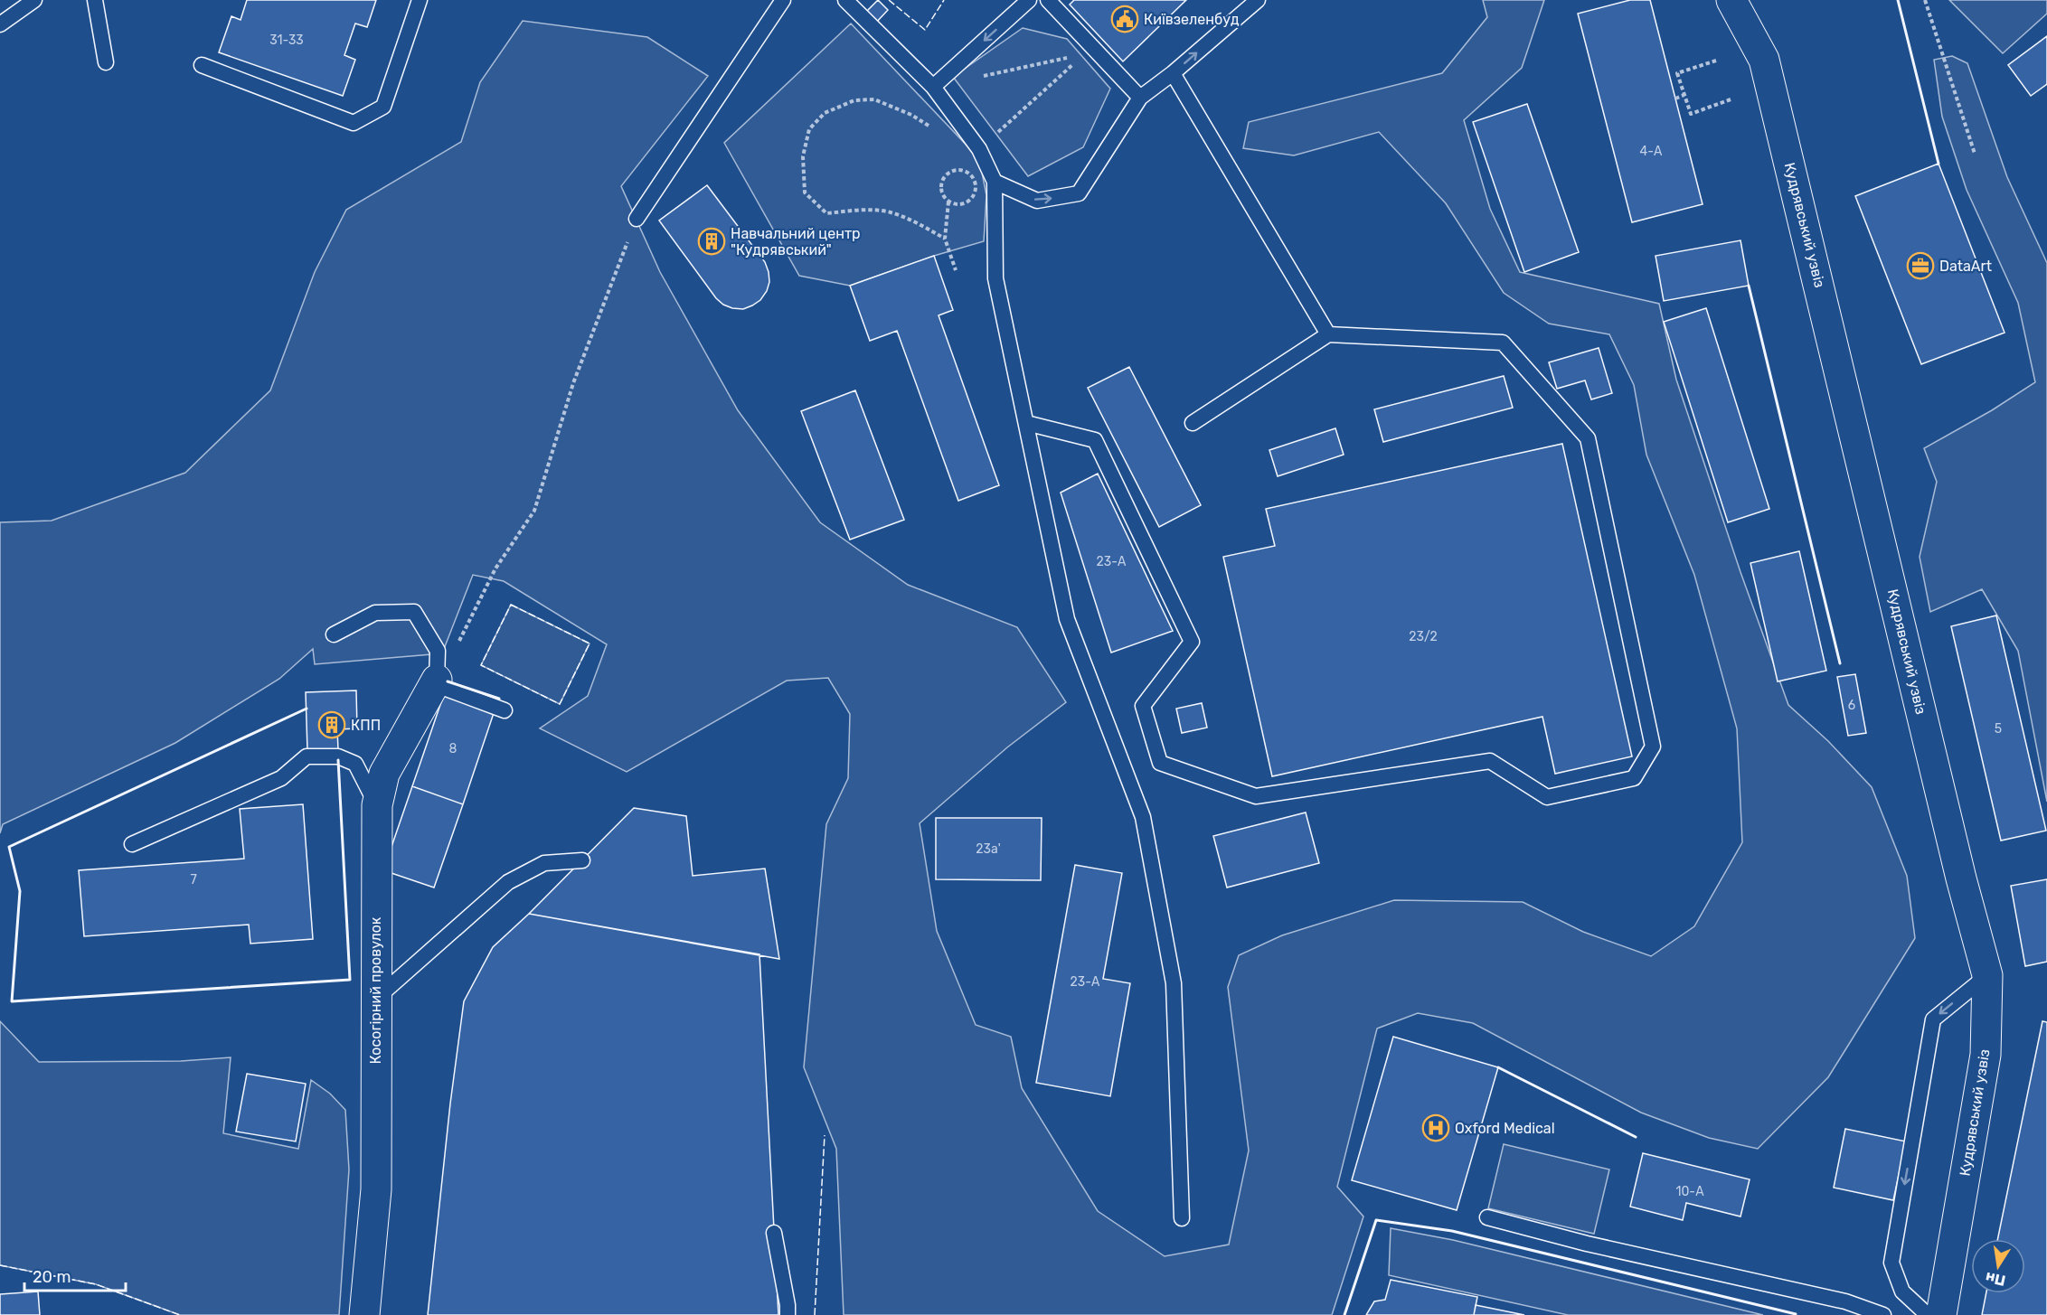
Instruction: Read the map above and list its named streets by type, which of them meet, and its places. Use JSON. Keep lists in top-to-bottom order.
{
  "streets": {
    "street": ["Кудрявський узвіз", "Косогірний провулок"]
  },
  "places": {
    "public building": ["Київзеленбуд"],
    "building": ["Навчальний центр \"Кудрявський\"", "КПП"],
    "office": ["DataArt"],
    "hospital": ["Oxford Medical"]
  },
  "house_numbers": [
    "31-33",
    "4-А",
    "23-А",
    "23/2",
    "6",
    "5",
    "8",
    "23а'",
    "7",
    "23-А",
    "10-А"
  ],
  "scale_bar": "20 m",
  "north": "bottom"
}
